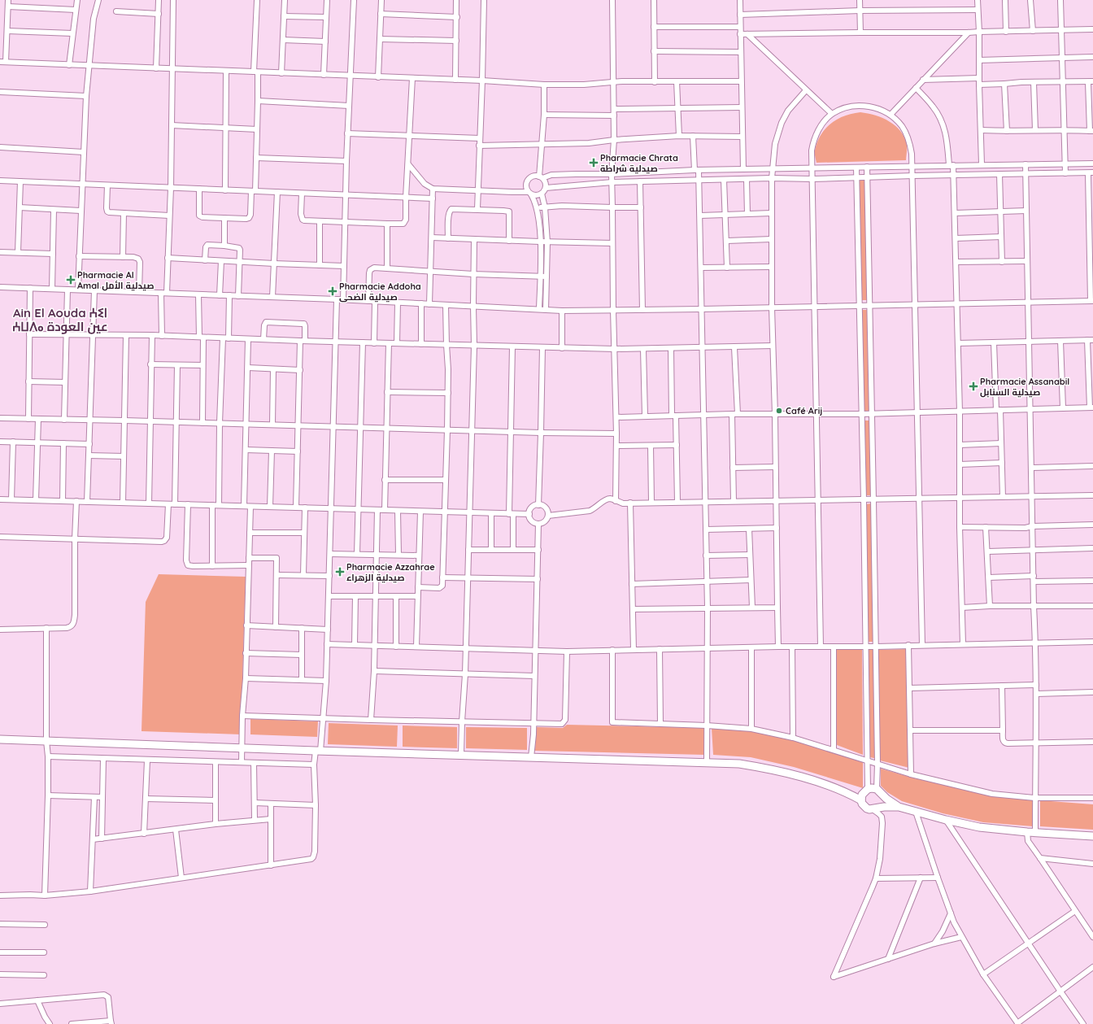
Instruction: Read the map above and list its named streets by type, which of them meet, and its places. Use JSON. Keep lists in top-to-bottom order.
{
  "districts": ["Ain El Aouda ⵄⵉⵏ ⵄⵡⴷⴰ عين العودة"],
  "places": {
    "health": [
      "Pharmacie Chrata صيدلية شراطة",
      "Pharmacie Al Amal صيدلية الأمل",
      "Pharmacie Addoha صيدلية الضحى",
      "Pharmacie Assanabil صيدلية السنابل",
      "Pharmacie Azzahrae صيدلية الزهراء"
    ],
    "other": ["Café Arij"]
  }
}
